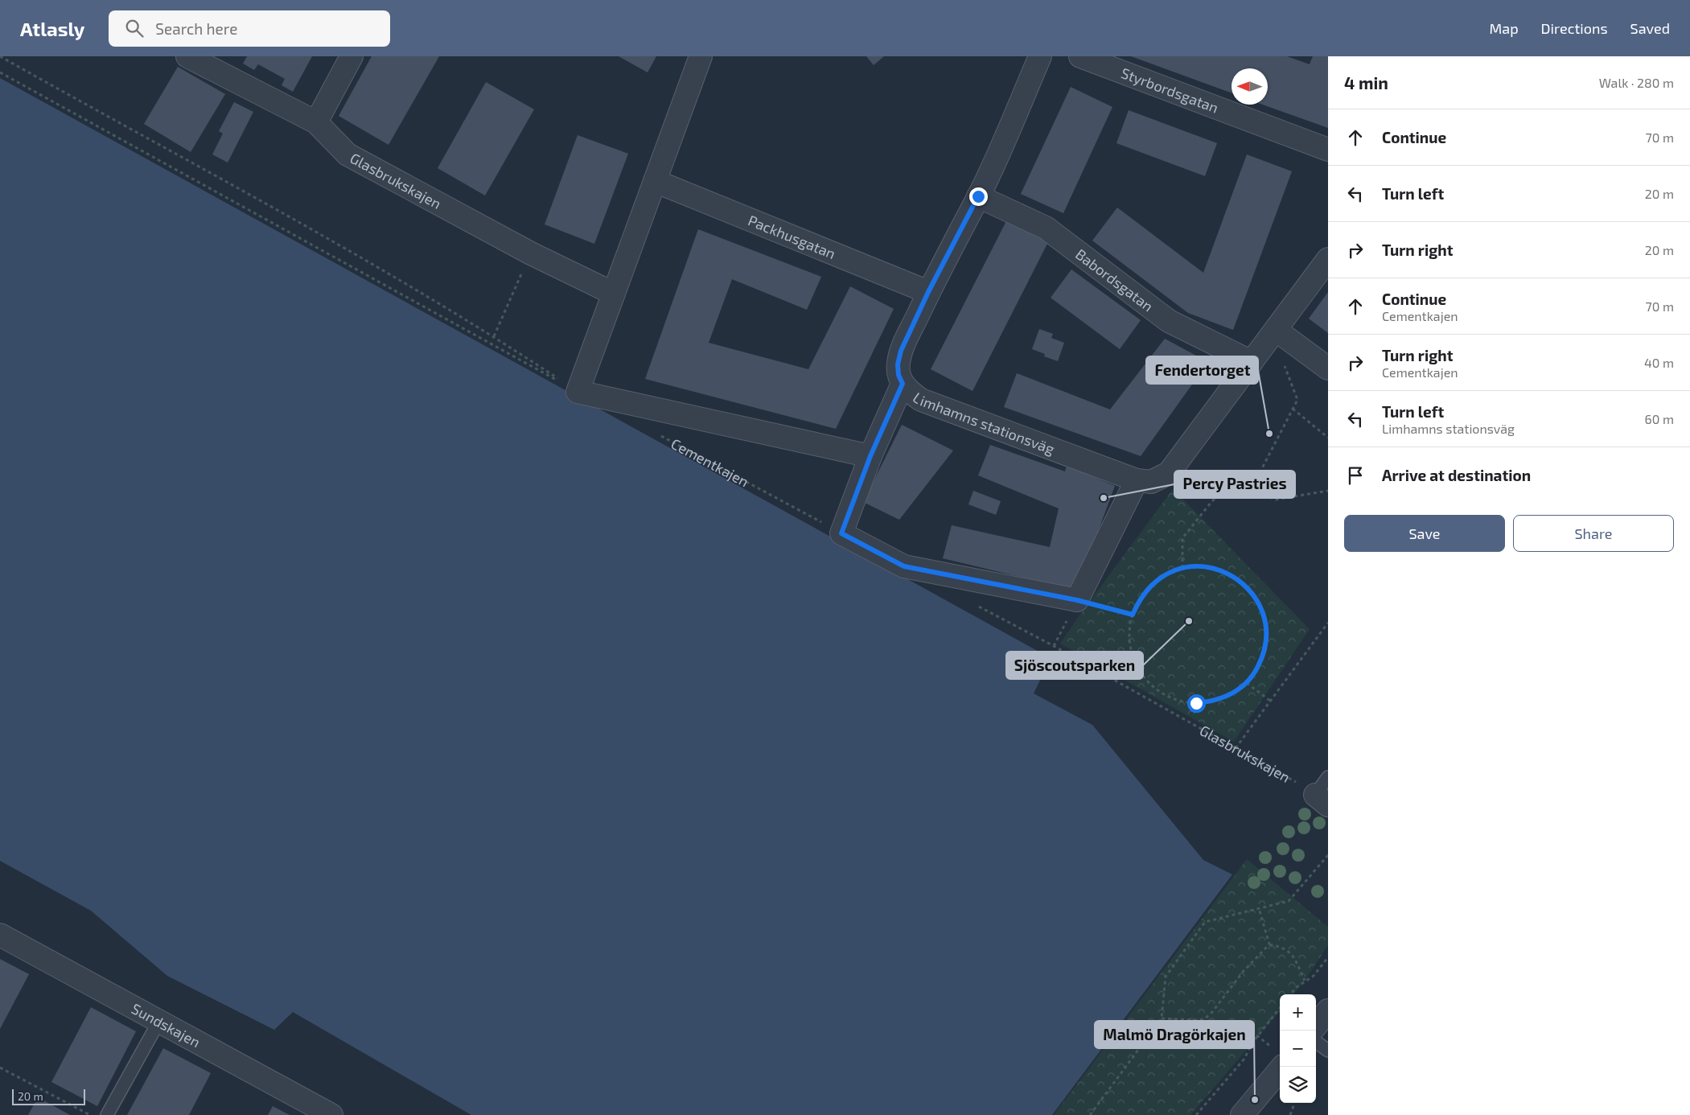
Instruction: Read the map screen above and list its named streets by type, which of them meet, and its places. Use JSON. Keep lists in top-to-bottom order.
{
  "streets": {
    "street": [
      "Styrbordsgatan",
      "Glasbrukskajen",
      "Packhusgatan",
      "Babordsgatan",
      "Limhamns stationsväg",
      "Sundskajen"
    ],
    "path": ["Cementkajen"]
  },
  "crossings": [
    ["Packhusgatan", "Limhamns stationsväg"],
    ["Babordsgatan", "Limhamns stationsväg"]
  ],
  "places": [
    "Fendertorget",
    "Percy Pastries",
    "Sjöscoutsparken",
    "Malmö Dragörkajen"
  ],
  "scale_bar": "20 m",
  "north": "left",
  "page": {
    "header": "Atlasly",
    "search": "Search here",
    "nav": ["Map", "Directions", "Saved"],
    "heading": ["4 min", "Walk · 280 m"],
    "list": [
      ["Continue", "70 m"],
      ["Turn left", "20 m"],
      ["Turn right", "20 m"],
      ["Continue", "Cementkajen", "70 m"],
      ["Turn right", "Cementkajen", "40 m"],
      ["Turn left", "Limhamns stationsväg", "60 m"],
      "Arrive at destination"
    ],
    "buttons": ["Save", "Share"],
    "map_buttons": ["+", "−"],
    "scale": "20 m"
  }
}
